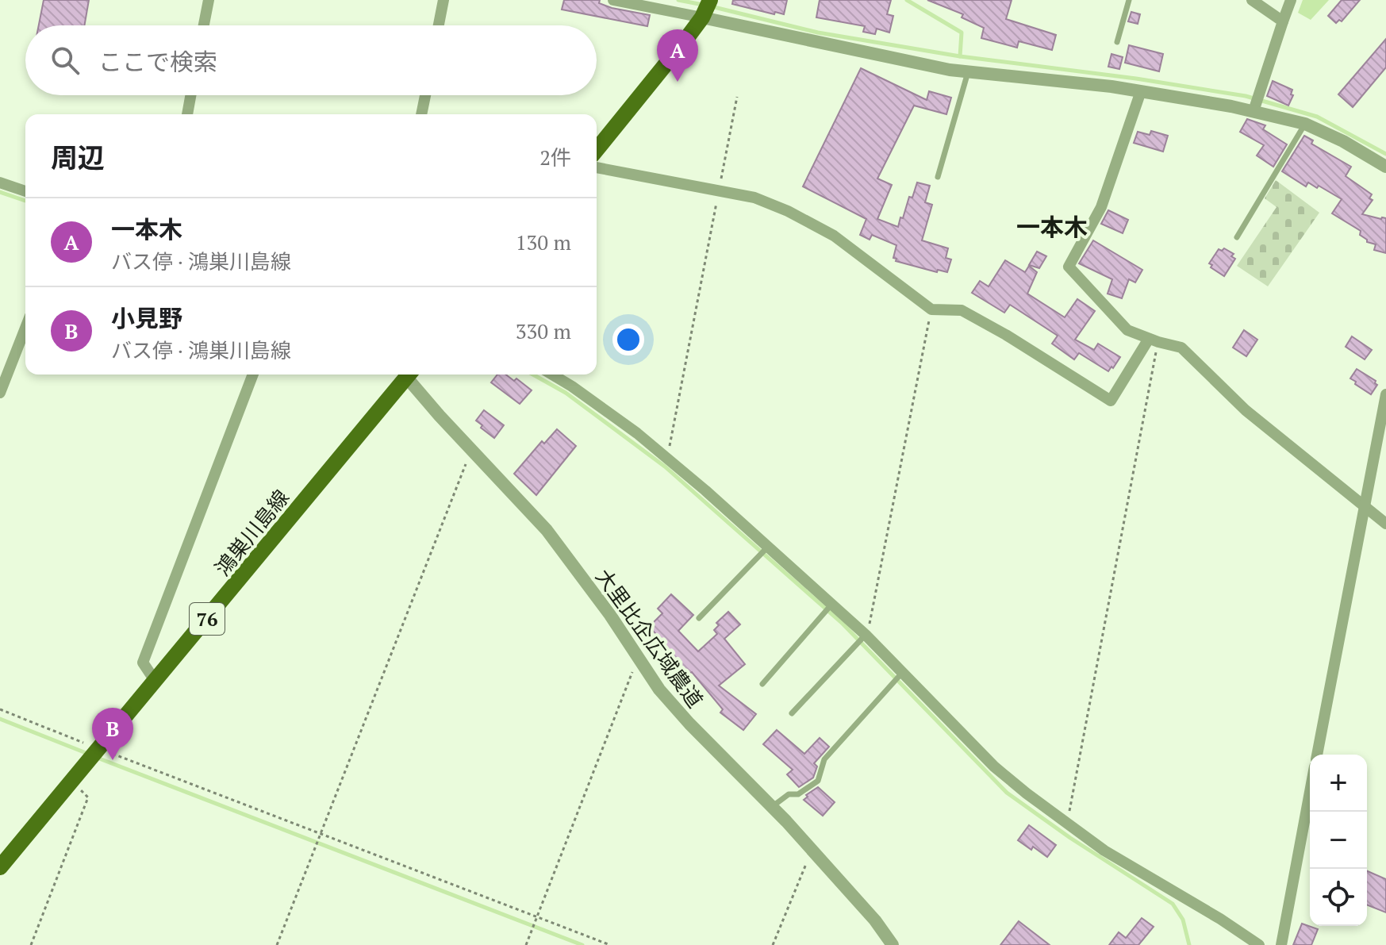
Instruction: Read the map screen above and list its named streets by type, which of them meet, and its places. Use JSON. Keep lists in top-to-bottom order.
{
  "streets": {
    "main road": ["鴻巣川島線", "76"],
    "street": ["大里比企広域農道"]
  },
  "districts": ["一本木"],
  "page": {
    "search": "ここで検索",
    "pins": ["A", "B"],
    "heading": ["周辺", "2件"],
    "list": [
      {
        "mark": "A",
        "name": "一本木",
        "note": "バス停 · 鴻巣川島線",
        "value": "130 m"
      },
      {
        "mark": "B",
        "name": "小見野",
        "note": "バス停 · 鴻巣川島線",
        "value": "330 m"
      }
    ],
    "map_buttons": ["+", "−"]
  }
}
